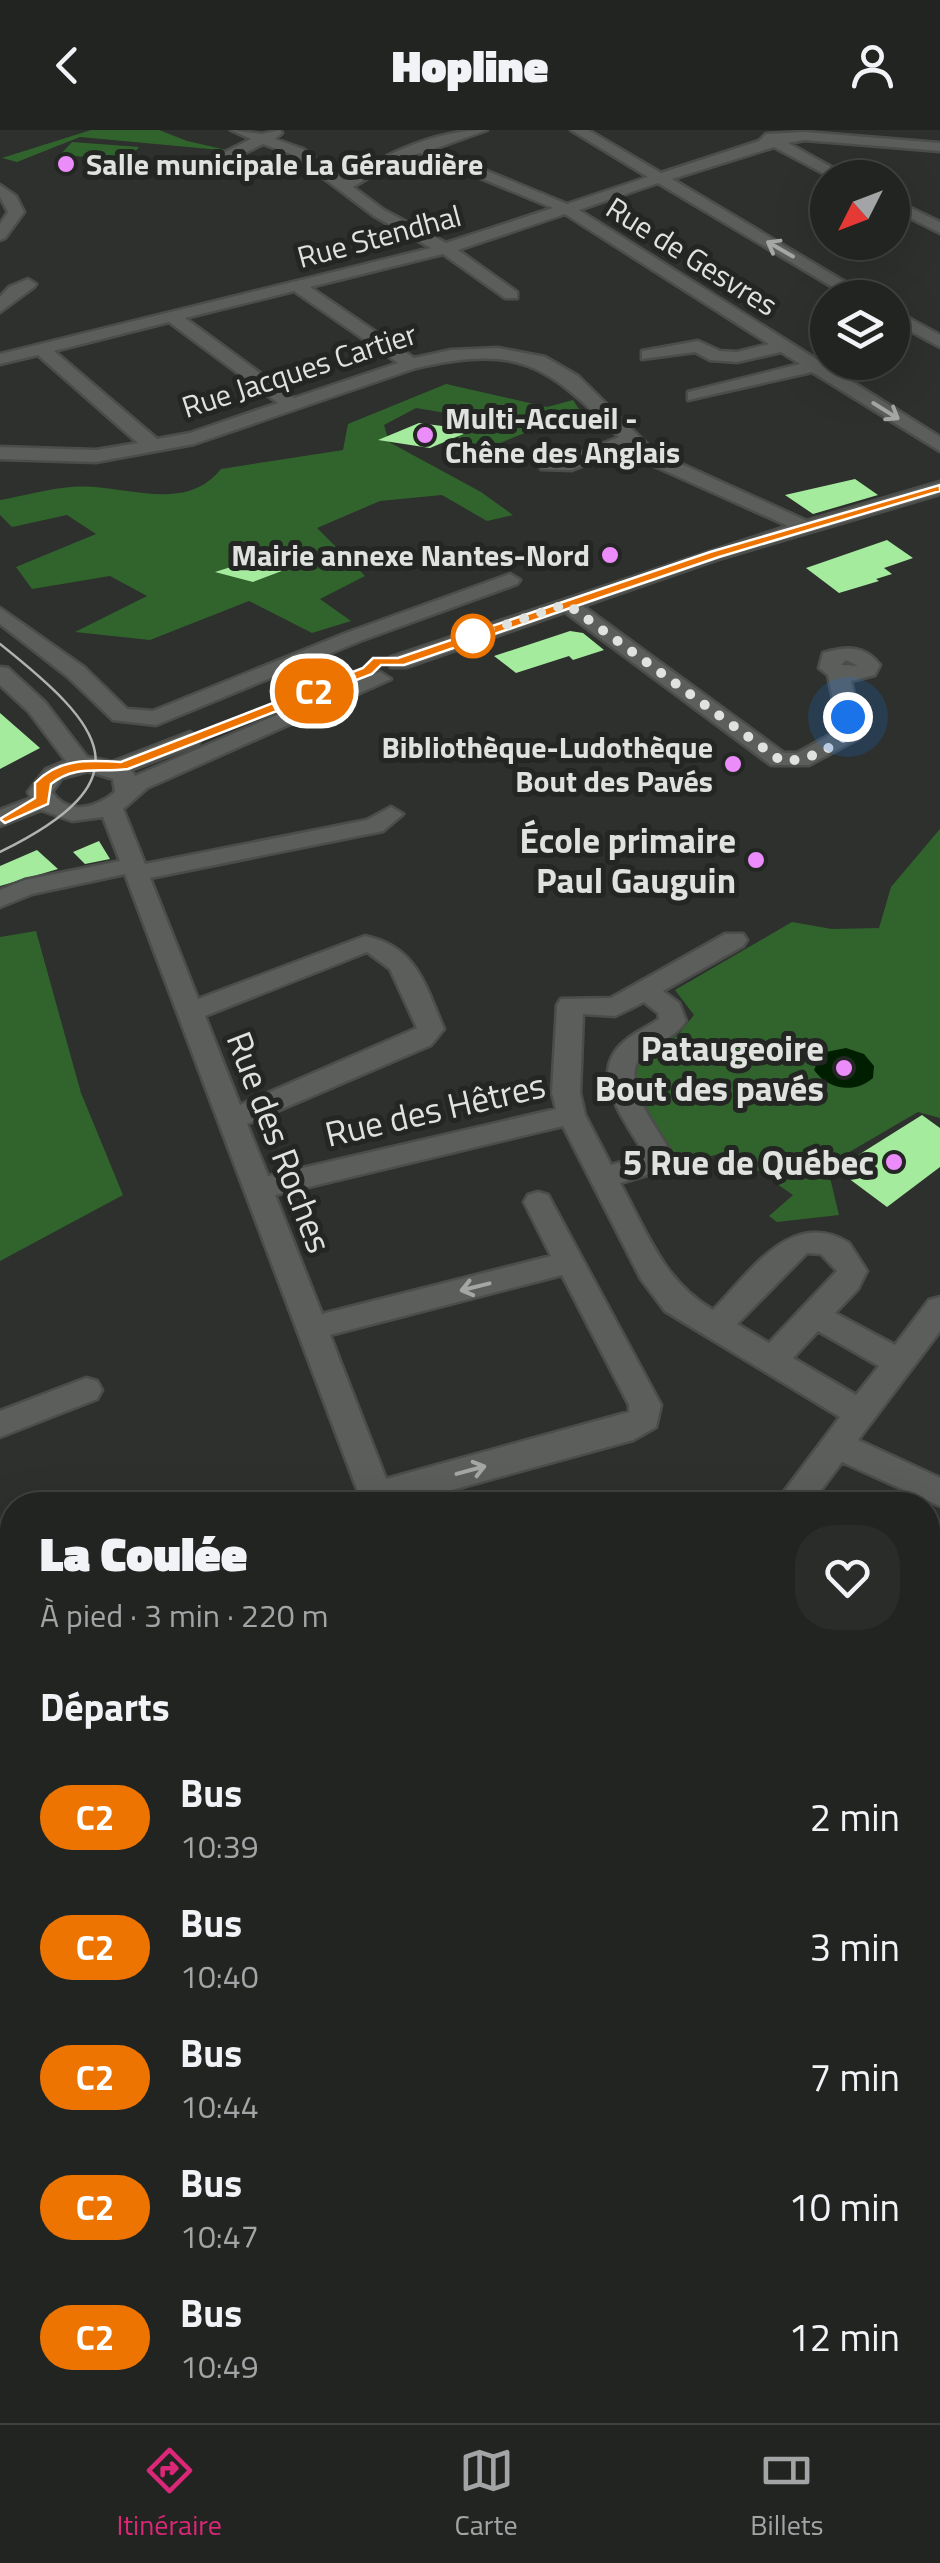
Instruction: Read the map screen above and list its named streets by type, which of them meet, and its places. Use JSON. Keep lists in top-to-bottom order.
{
  "streets": {
    "street": [
      "Rue Stendhal",
      "Rue de Gesvres",
      "Rue Jacques Cartier",
      "Rue des Hêtres",
      "Rue des Roches"
    ]
  },
  "crossings": [
    ["Rue Stendhal", "Rue de Gesvres"],
    ["Rue des Hêtres", "Rue des Roches"]
  ],
  "places": [
    "Salle municipale La Géraudière",
    "Multi-Accueil - Chêne des Anglais",
    "Mairie annexe Nantes-Nord",
    "Bibliothèque-Ludothèque Bout des Pavés",
    "École primaire Paul Gauguin",
    "Pataugeoire Bout des pavés",
    "5 Rue de Québec"
  ],
  "lines": ["bus line C2"],
  "north": "bottom left",
  "page": {
    "header": "Hopline",
    "on_map": "C2",
    "heading": [
      ["La Coulée", "À pied · 3 min · 220 m"],
      "Départs"
    ],
    "list": [
      {
        "mark": "C2",
        "name": "Bus",
        "note": "10:39",
        "value": "2 min"
      },
      {
        "mark": "C2",
        "name": "Bus",
        "note": "10:40",
        "value": "3 min"
      },
      {
        "mark": "C2",
        "name": "Bus",
        "note": "10:44",
        "value": "7 min"
      },
      {
        "mark": "C2",
        "name": "Bus",
        "note": "10:47",
        "value": "10 min"
      },
      {
        "mark": "C2",
        "name": "Bus",
        "note": "10:49",
        "value": "12 min"
      }
    ],
    "tabs": ["Itinéraire", "Carte", "Billets"]
  }
}
